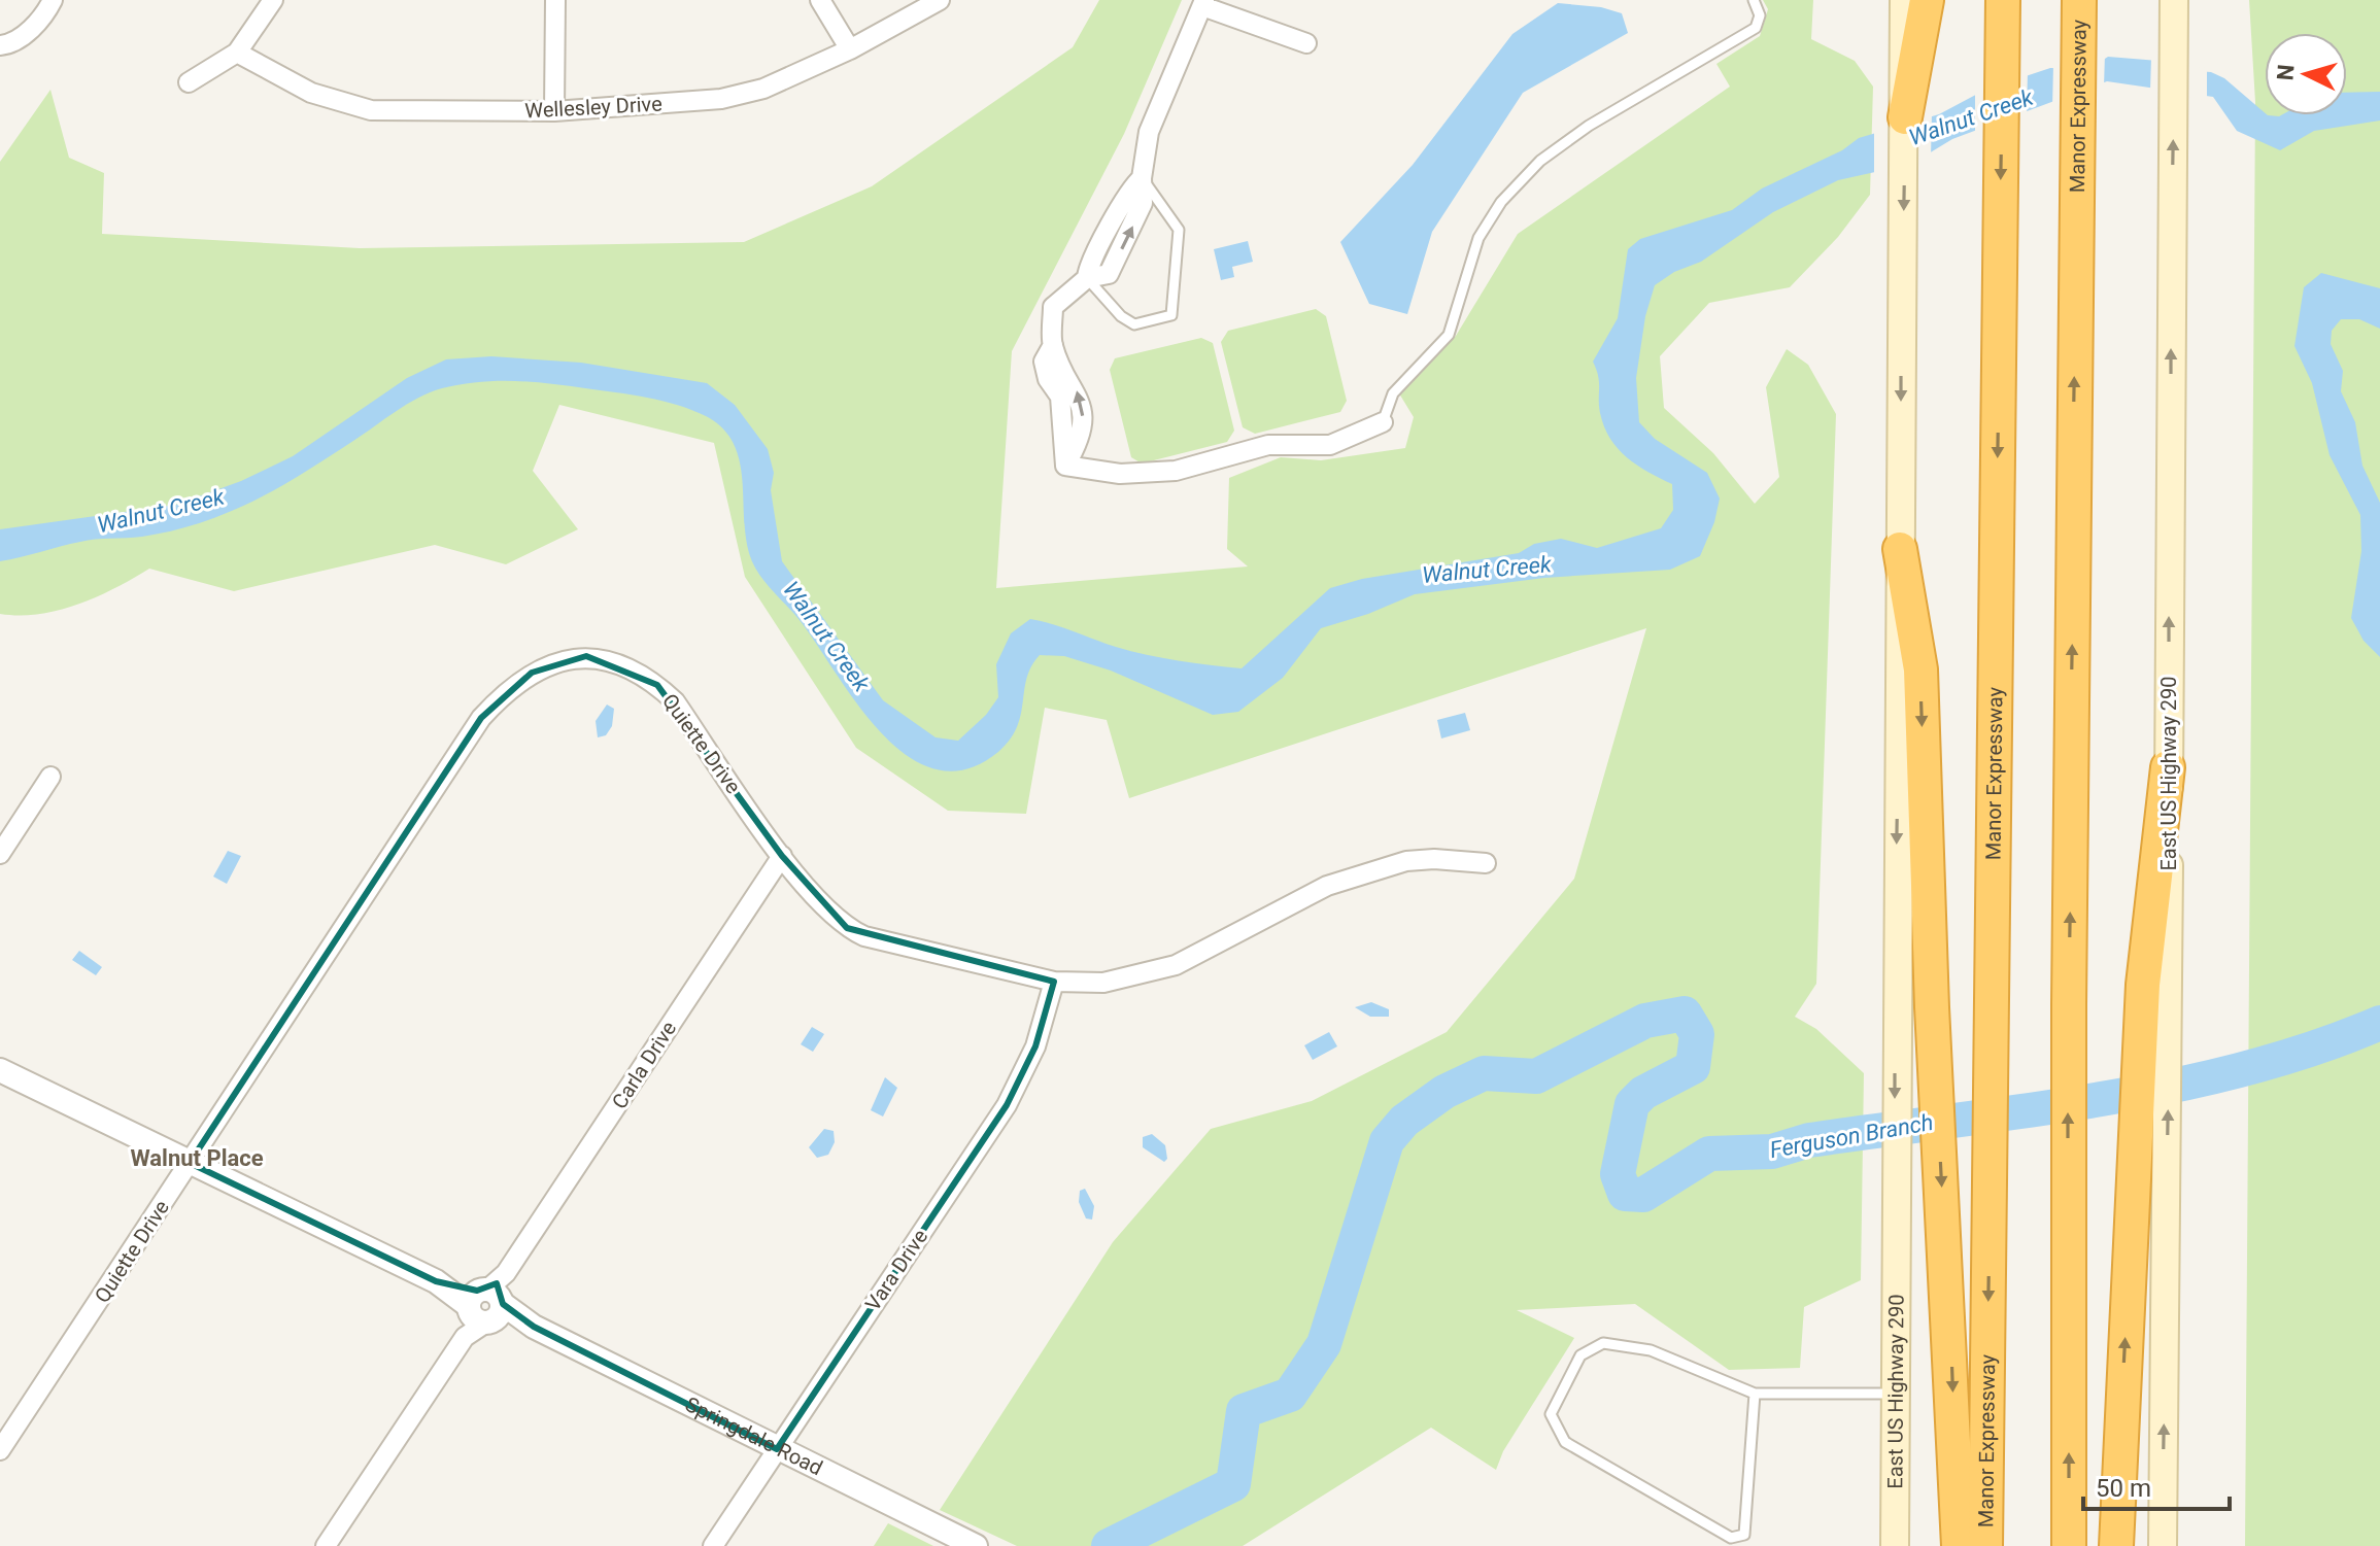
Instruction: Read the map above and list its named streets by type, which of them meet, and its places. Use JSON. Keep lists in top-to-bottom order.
{
  "streets": {
    "highway": ["Manor Expressway"],
    "main road": ["East US Highway 290"],
    "street": [
      "Wellesley Drive",
      "Quiette Drive",
      "Carla Drive",
      "Vara Drive",
      "Springdale Road"
    ]
  },
  "crossings": [
    ["Quiette Drive", "Carla Drive"],
    ["Quiette Drive", "Vara Drive"],
    ["Quiette Drive", "Springdale Road"],
    ["Carla Drive", "Springdale Road"],
    ["Vara Drive", "Springdale Road"]
  ],
  "districts": ["Walnut Place"],
  "water": ["Walnut Creek", "Ferguson Branch"],
  "scale_bar": "50 m",
  "north": "left"
}
